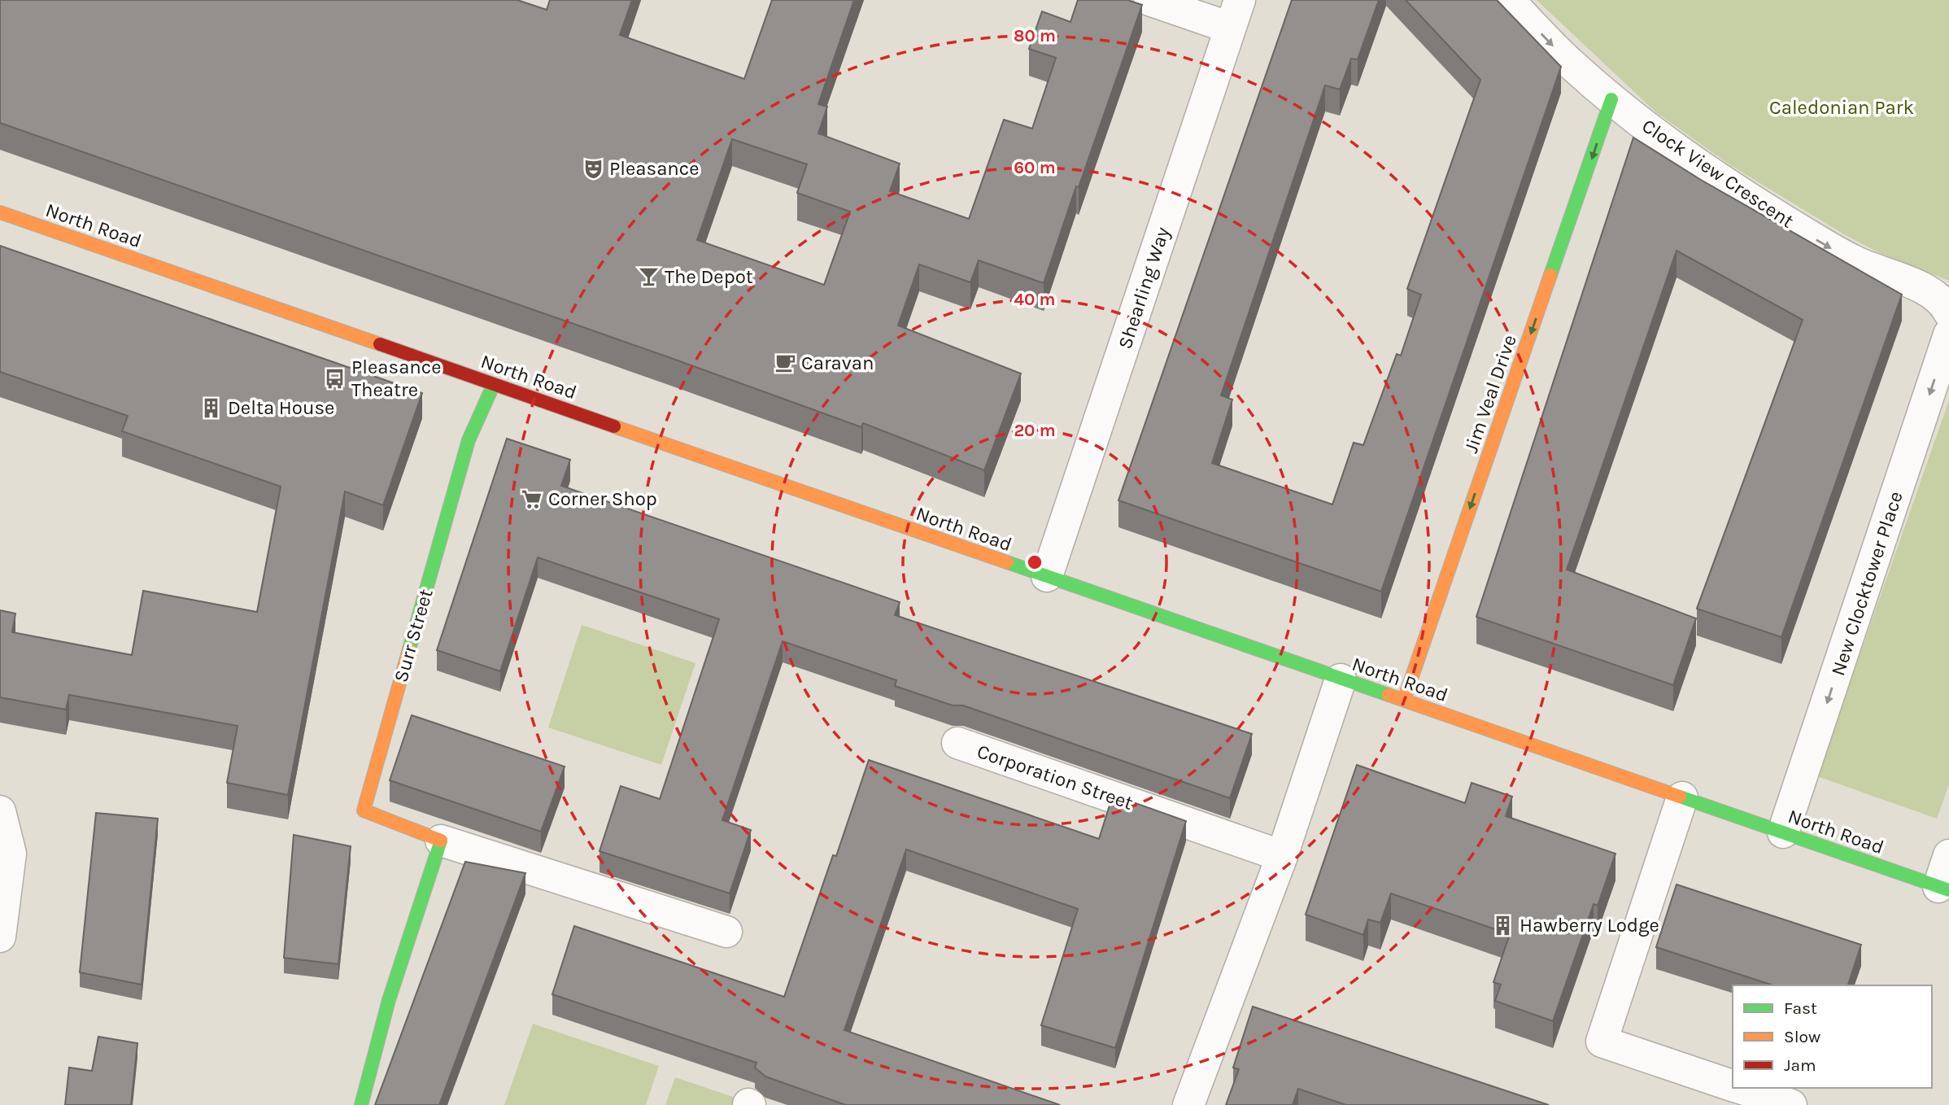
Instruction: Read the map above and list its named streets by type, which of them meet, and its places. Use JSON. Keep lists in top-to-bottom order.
{
  "streets": {
    "street": [
      "Clock View Crescent",
      "North Road",
      "Shearling Way",
      "Jim Veal Drive",
      "New Clocktower Place",
      "Surr Street",
      "Corporation Street"
    ]
  },
  "crossings": [
    ["Clock View Crescent", "Jim Veal Drive"],
    ["North Road", "Shearling Way"],
    ["North Road", "Jim Veal Drive"],
    ["North Road", "New Clocktower Place"],
    ["North Road", "Surr Street"]
  ],
  "one_way": ["Clock View Crescent", "Jim Veal Drive", "New Clocktower Place"],
  "parks": ["Caledonian Park"],
  "places": {
    "theatre": ["Pleasance"],
    "bar": ["The Depot"],
    "cafe": ["Caravan"],
    "bus stop": ["Pleasance Theatre"],
    "building": ["Delta House", "Hawberry Lodge"],
    "supermarket": ["Corner Shop"]
  },
  "legend": ["Fast", "Slow", "Jam"],
  "rings": [
    "80 m",
    "60 m",
    "40 m",
    "20 m"
  ]
}
